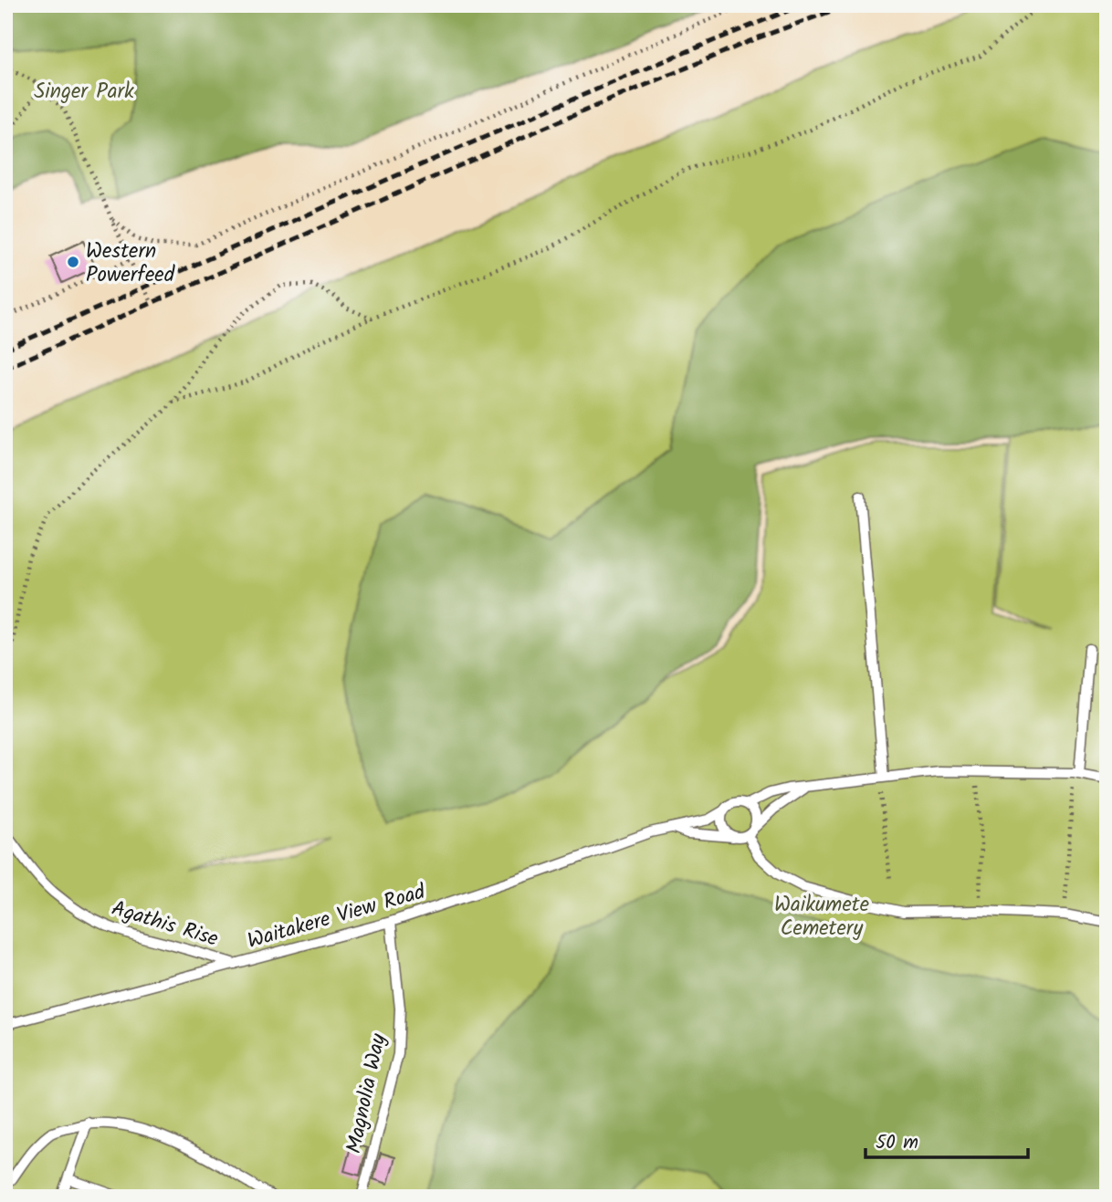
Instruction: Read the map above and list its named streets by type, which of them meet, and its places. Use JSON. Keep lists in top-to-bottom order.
{
  "streets": {
    "lane": ["Waitakere View Road", "Agathis Rise", "Magnolia Way"]
  },
  "crossings": [
    ["Waitakere View Road", "Agathis Rise"],
    ["Waitakere View Road", "Magnolia Way"]
  ],
  "parks": ["Singer Park", "Waikumete Cemetery"],
  "places": ["Western Powerfeed"],
  "scale_bar": "50 m"
}
